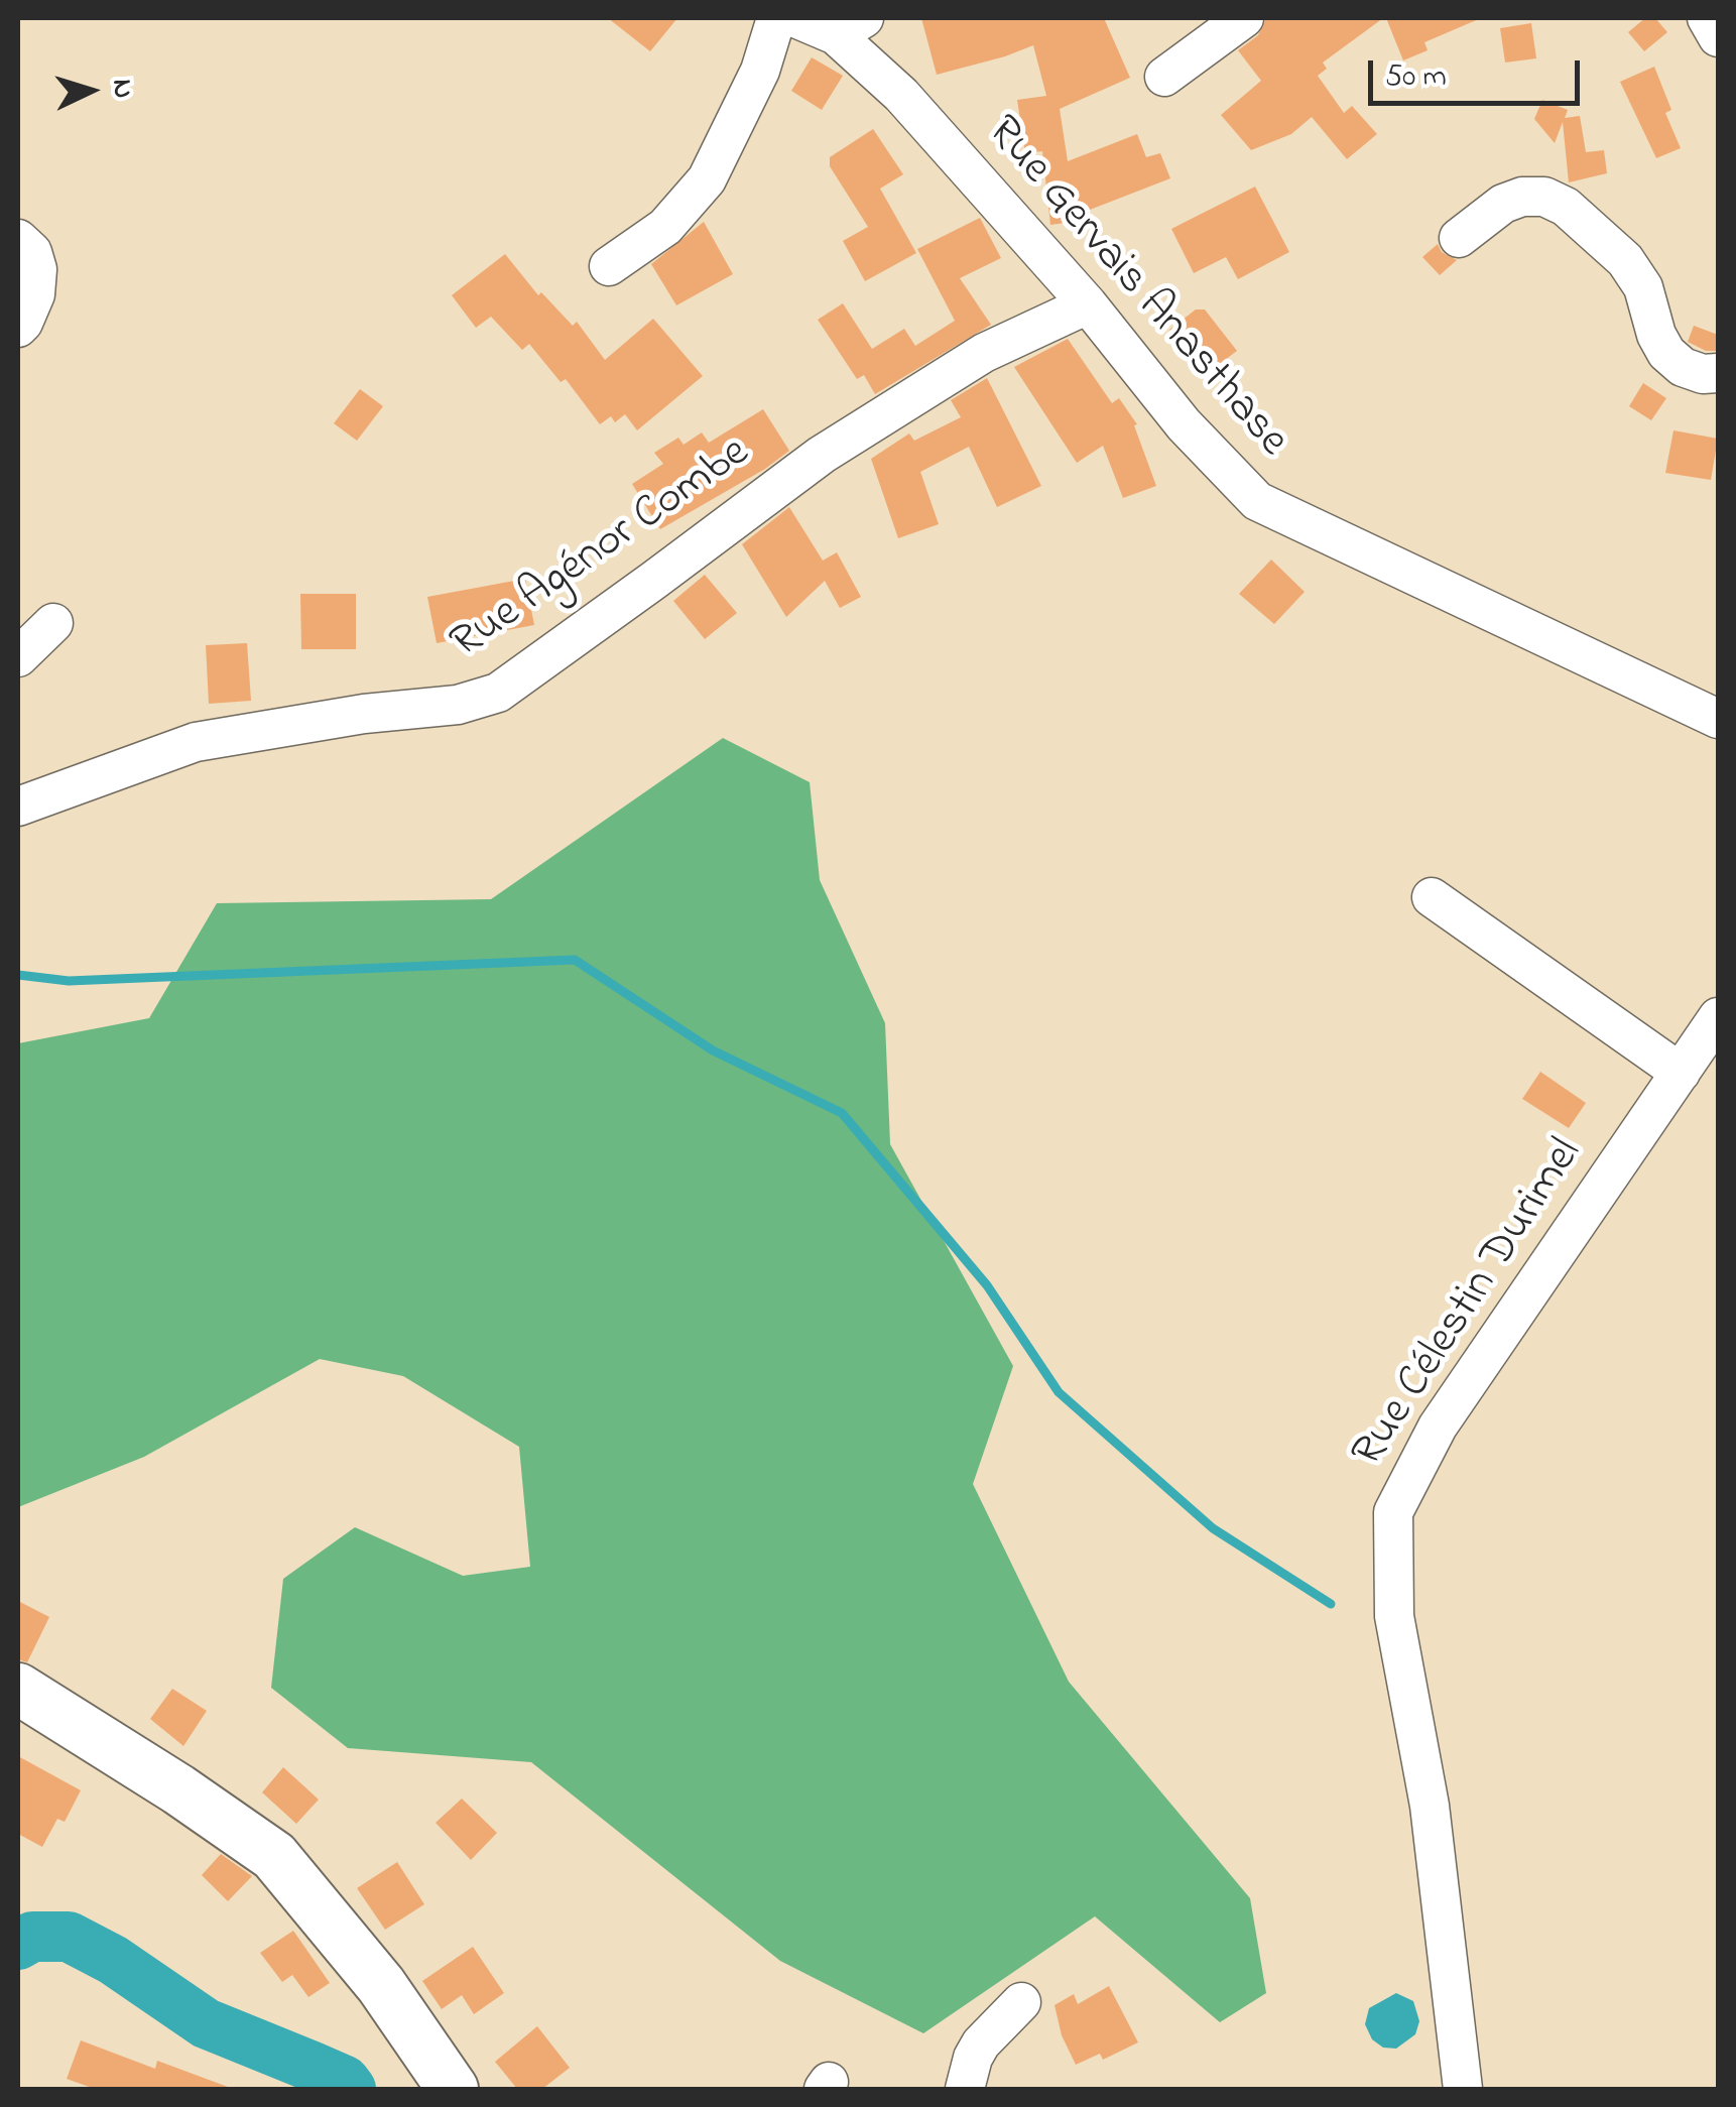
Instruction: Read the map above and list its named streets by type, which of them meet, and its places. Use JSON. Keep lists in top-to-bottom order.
{
  "streets": {
    "street": ["Rue Gervais Anasthase", "Rue Agénor Combe", "Rue Célestin Durimel"]
  },
  "crossings": [
    ["Rue Gervais Anasthase", "Rue Agénor Combe"]
  ],
  "scale_bar": "50 m",
  "north": "right"
}
